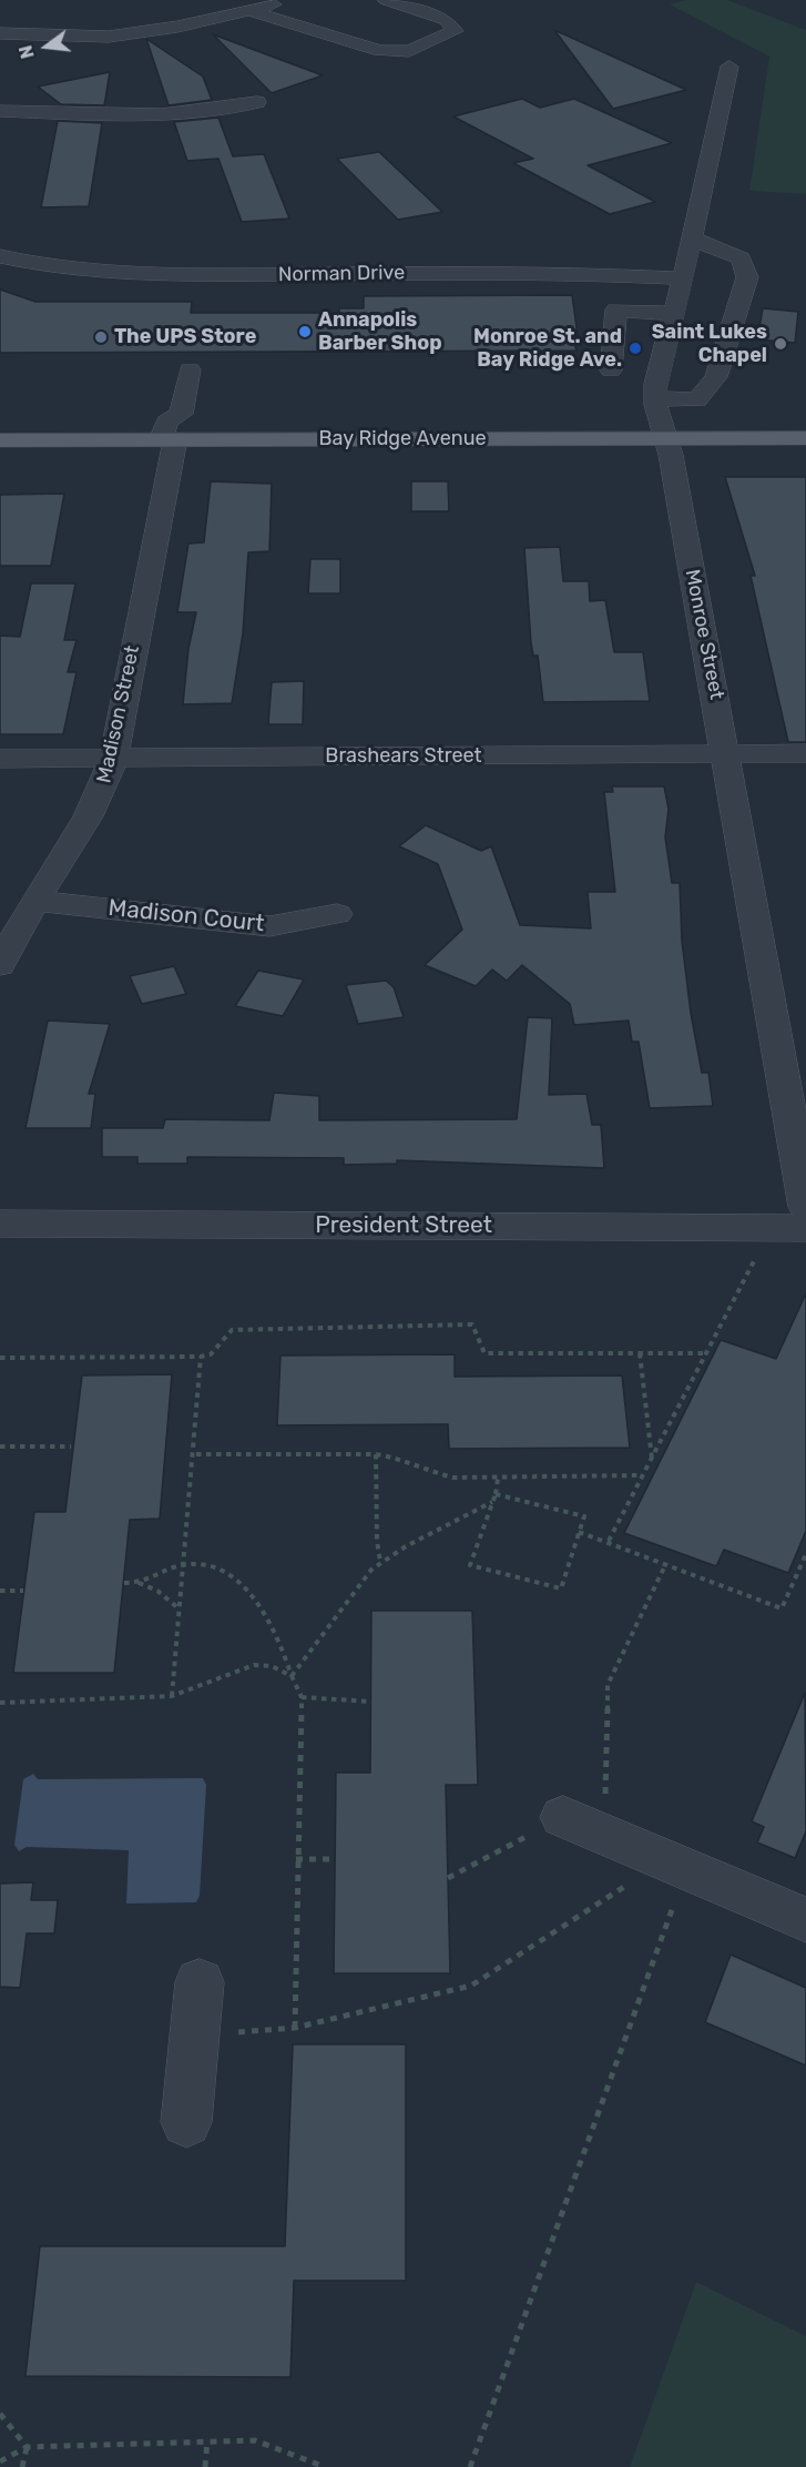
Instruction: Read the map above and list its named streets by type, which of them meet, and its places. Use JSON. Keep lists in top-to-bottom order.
{
  "streets": {
    "main road": ["Bay Ridge Avenue"],
    "street": [
      "Norman Drive",
      "Monroe Street",
      "Madison Street",
      "Brashears Street",
      "Madison Court",
      "President Street"
    ]
  },
  "crossings": [
    ["Norman Drive", "Monroe Street"],
    ["Bay Ridge Avenue", "Monroe Street"],
    ["Bay Ridge Avenue", "Madison Street"],
    ["Monroe Street", "Brashears Street"],
    ["Madison Street", "Brashears Street"],
    ["Madison Street", "Madison Court"]
  ],
  "places": [
    "Annapolis Barber Shop",
    "The UPS Store",
    "Saint Lukes Chapel",
    "Monroe St. and Bay Ridge Ave."
  ],
  "north": "left"
}
